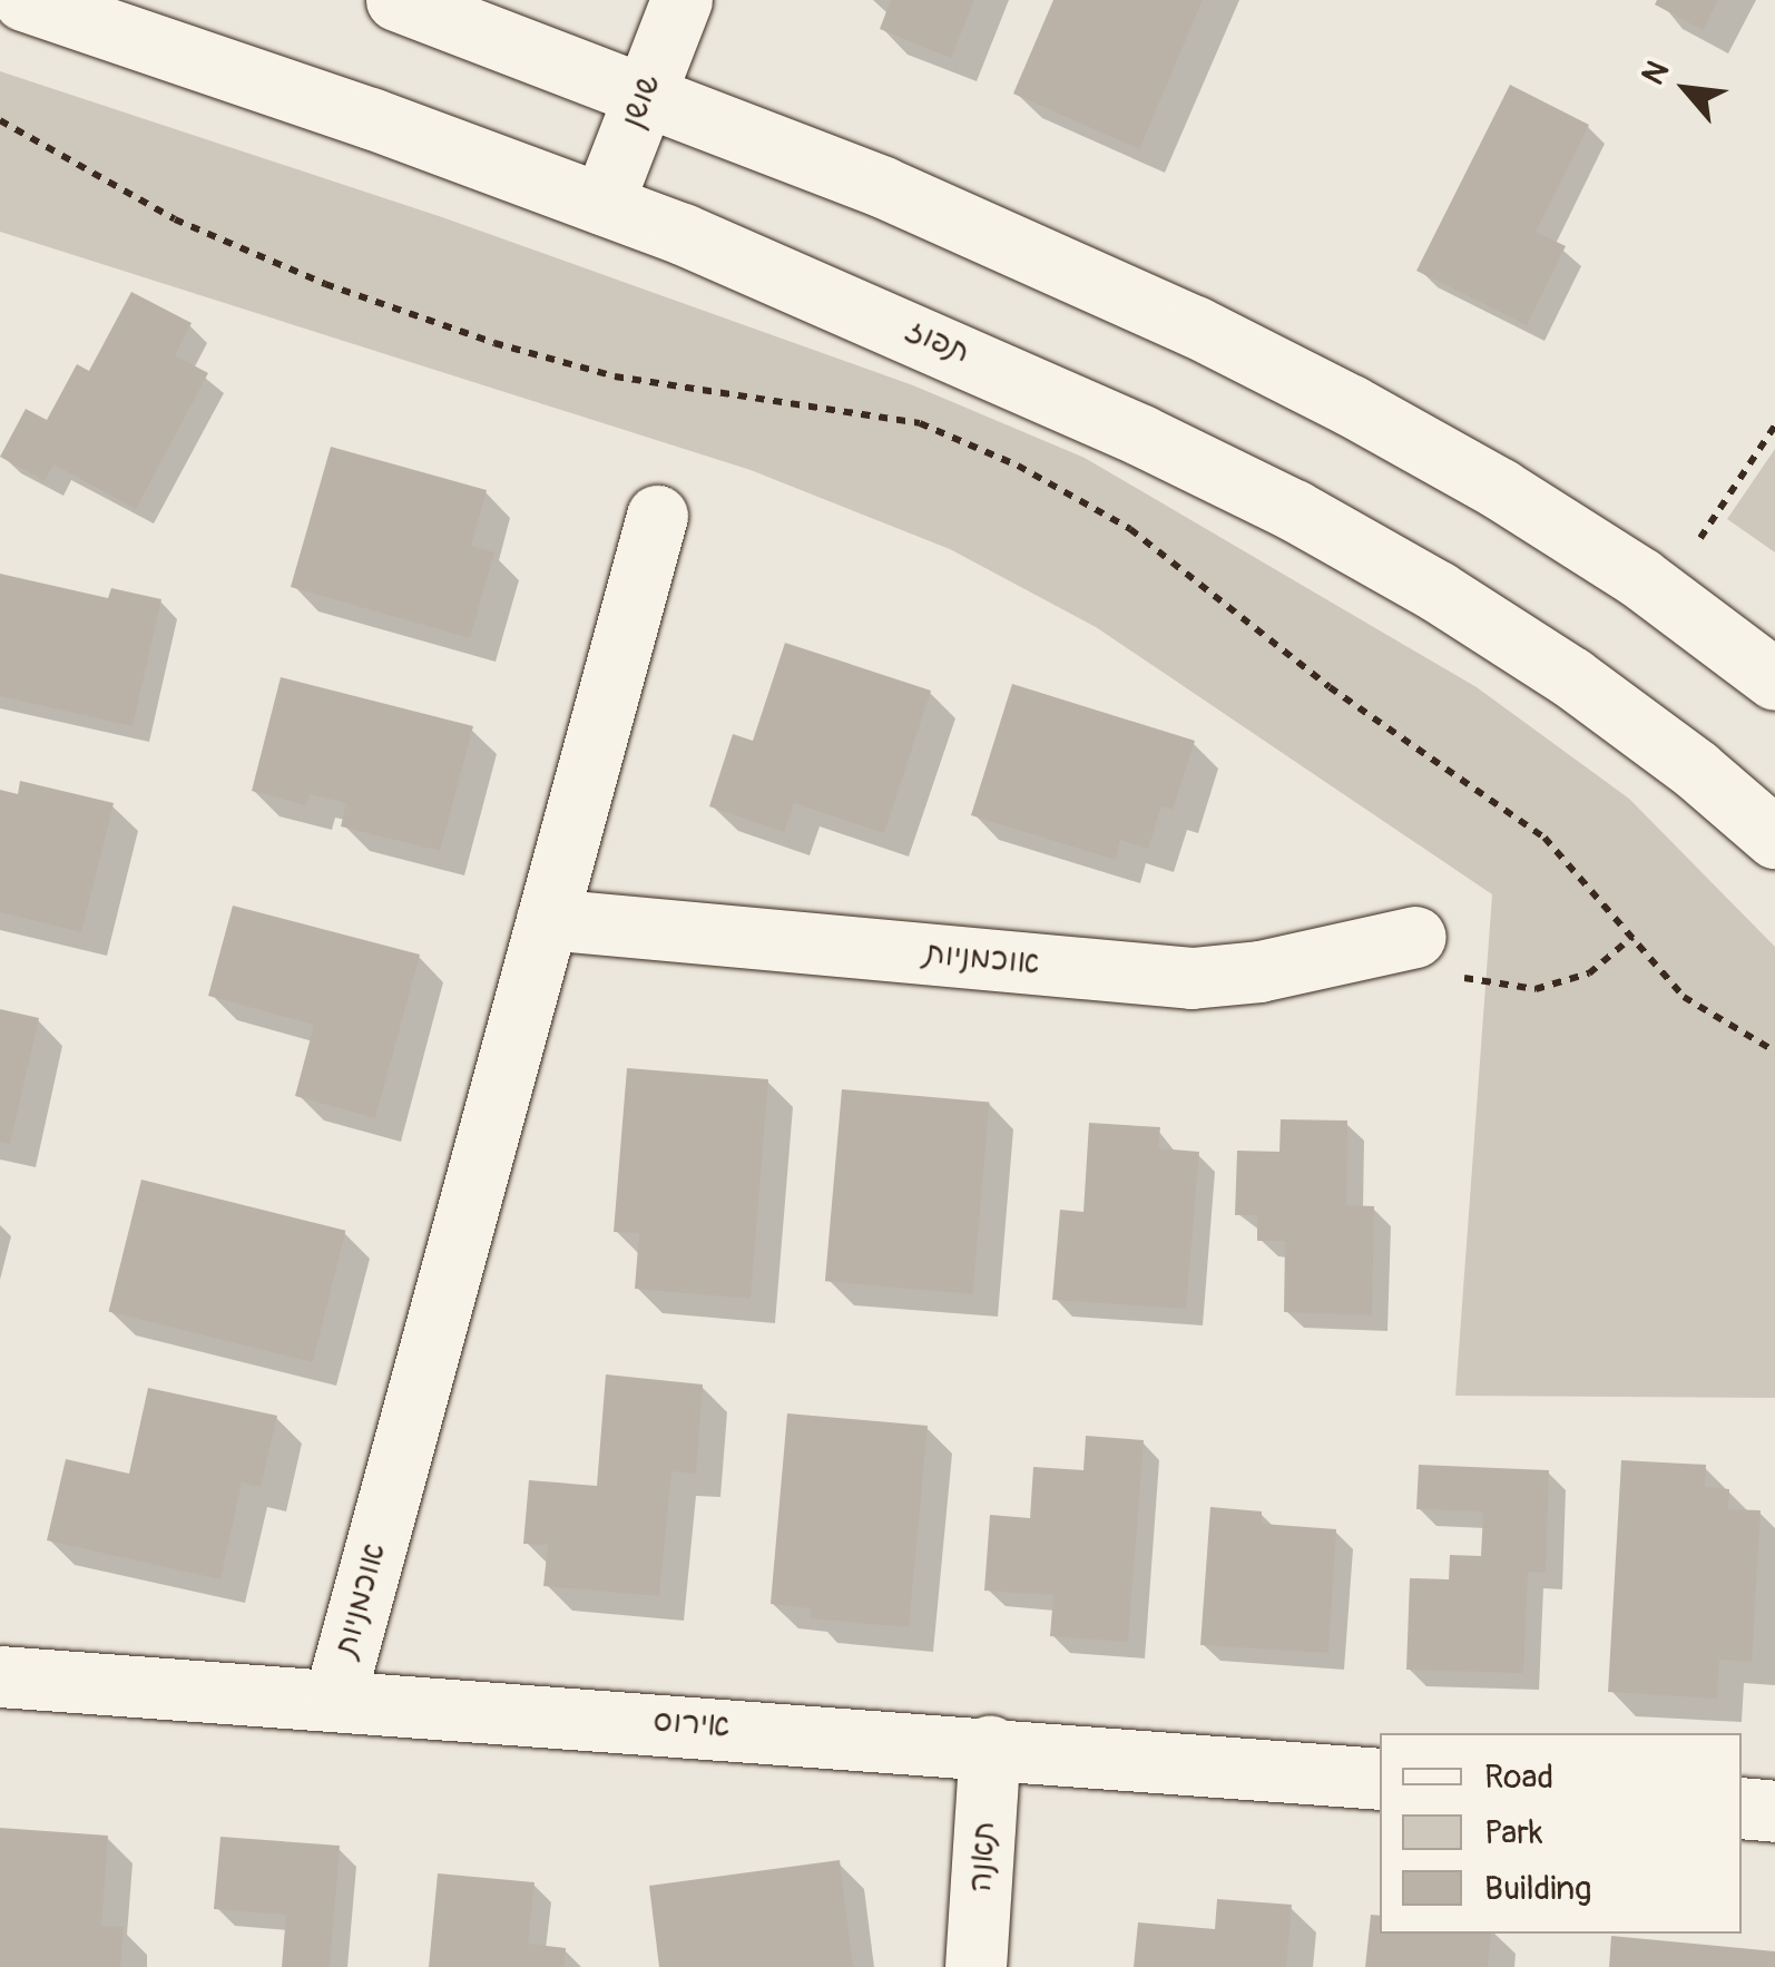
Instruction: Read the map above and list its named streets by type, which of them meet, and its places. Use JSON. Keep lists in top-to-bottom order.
{
  "streets": {
    "street": [
      "שושן",
      "תפוז",
      "אוכמניות",
      "אירוס",
      "תאנה"
    ]
  },
  "crossings": [
    ["שושן", "תפוז"],
    ["אוכמניות", "אירוס"],
    ["אירוס", "תאנה"]
  ],
  "legend": ["Road", "Park", "Building"],
  "north": "top left"
}
